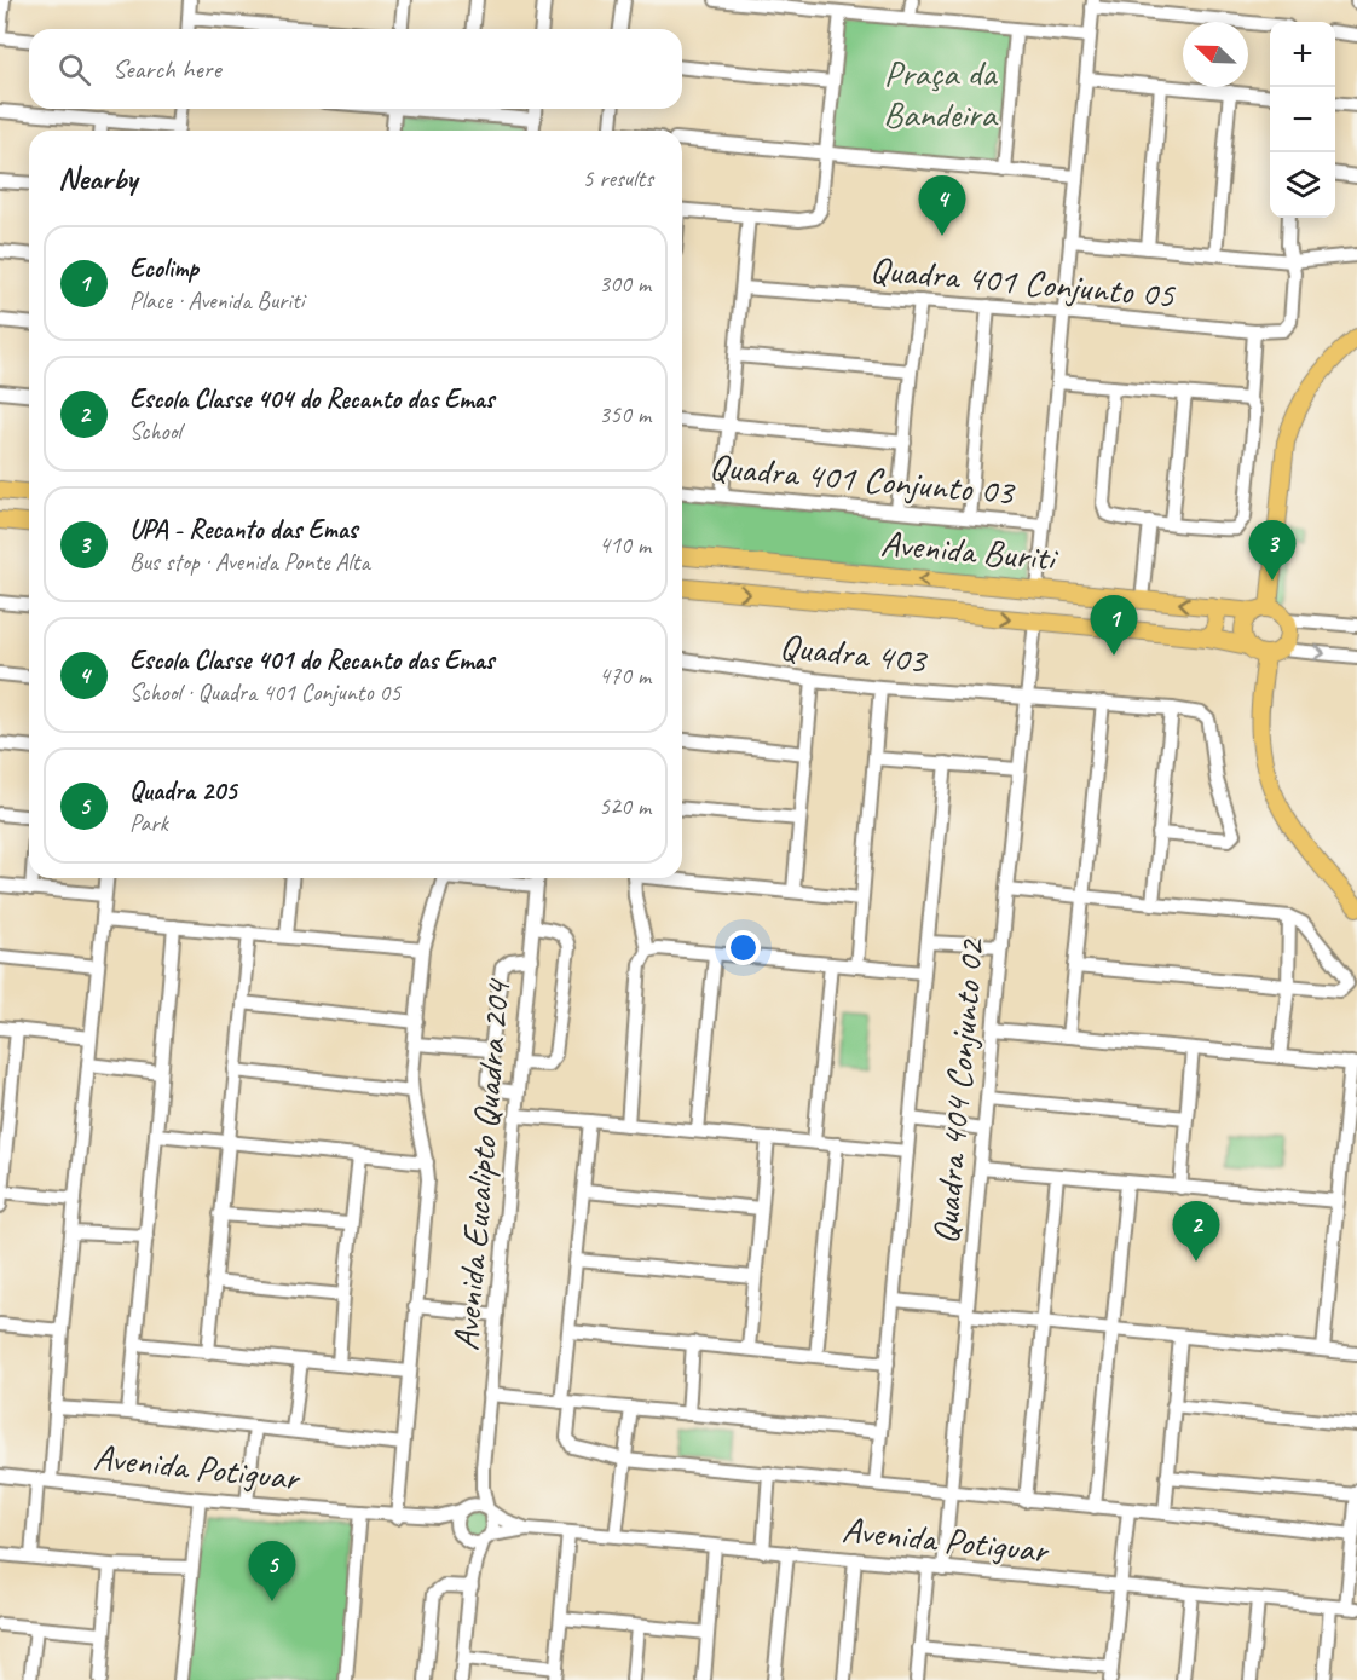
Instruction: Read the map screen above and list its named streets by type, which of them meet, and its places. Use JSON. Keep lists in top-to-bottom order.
{
  "streets": {
    "main road": ["Avenida Buriti"],
    "street": [
      "Quadra 401 Conjunto 05",
      "Quadra 401 Conjunto 03",
      "Quadra 403",
      "Quadra 404 Conjunto 02",
      "Avenida Eucalipto Quadra 204",
      "Avenida Potiguar"
    ]
  },
  "crossings": [
    ["Avenida Buriti", "Quadra 404 Conjunto 02"],
    ["Quadra 403", "Quadra 404 Conjunto 02"],
    ["Quadra 404 Conjunto 02", "Avenida Potiguar"]
  ],
  "parks": ["Praça da Bandeira"],
  "north": "top left",
  "page": {
    "map_buttons": ["+", "−"],
    "search": "Search here",
    "heading": ["Nearby", "5 results"],
    "pins": [
      "4",
      "3",
      "1",
      "2",
      "5"
    ],
    "list": [
      {
        "mark": "1",
        "name": "Ecolimp",
        "note": "Place · Avenida Buriti",
        "value": "300 m"
      },
      {
        "mark": "2",
        "name": "Escola Classe 404 do Recanto das Emas",
        "note": "School",
        "value": "350 m"
      },
      {
        "mark": "3",
        "name": "UPA - Recanto das Emas",
        "note": "Bus stop · Avenida Ponte Alta",
        "value": "410 m"
      },
      {
        "mark": "4",
        "name": "Escola Classe 401 do Recanto das Emas",
        "note": "School · Quadra 401 Conjunto 05",
        "value": "470 m"
      },
      {
        "mark": "5",
        "name": "Quadra 205",
        "note": "Park",
        "value": "520 m"
      }
    ]
  }
}
